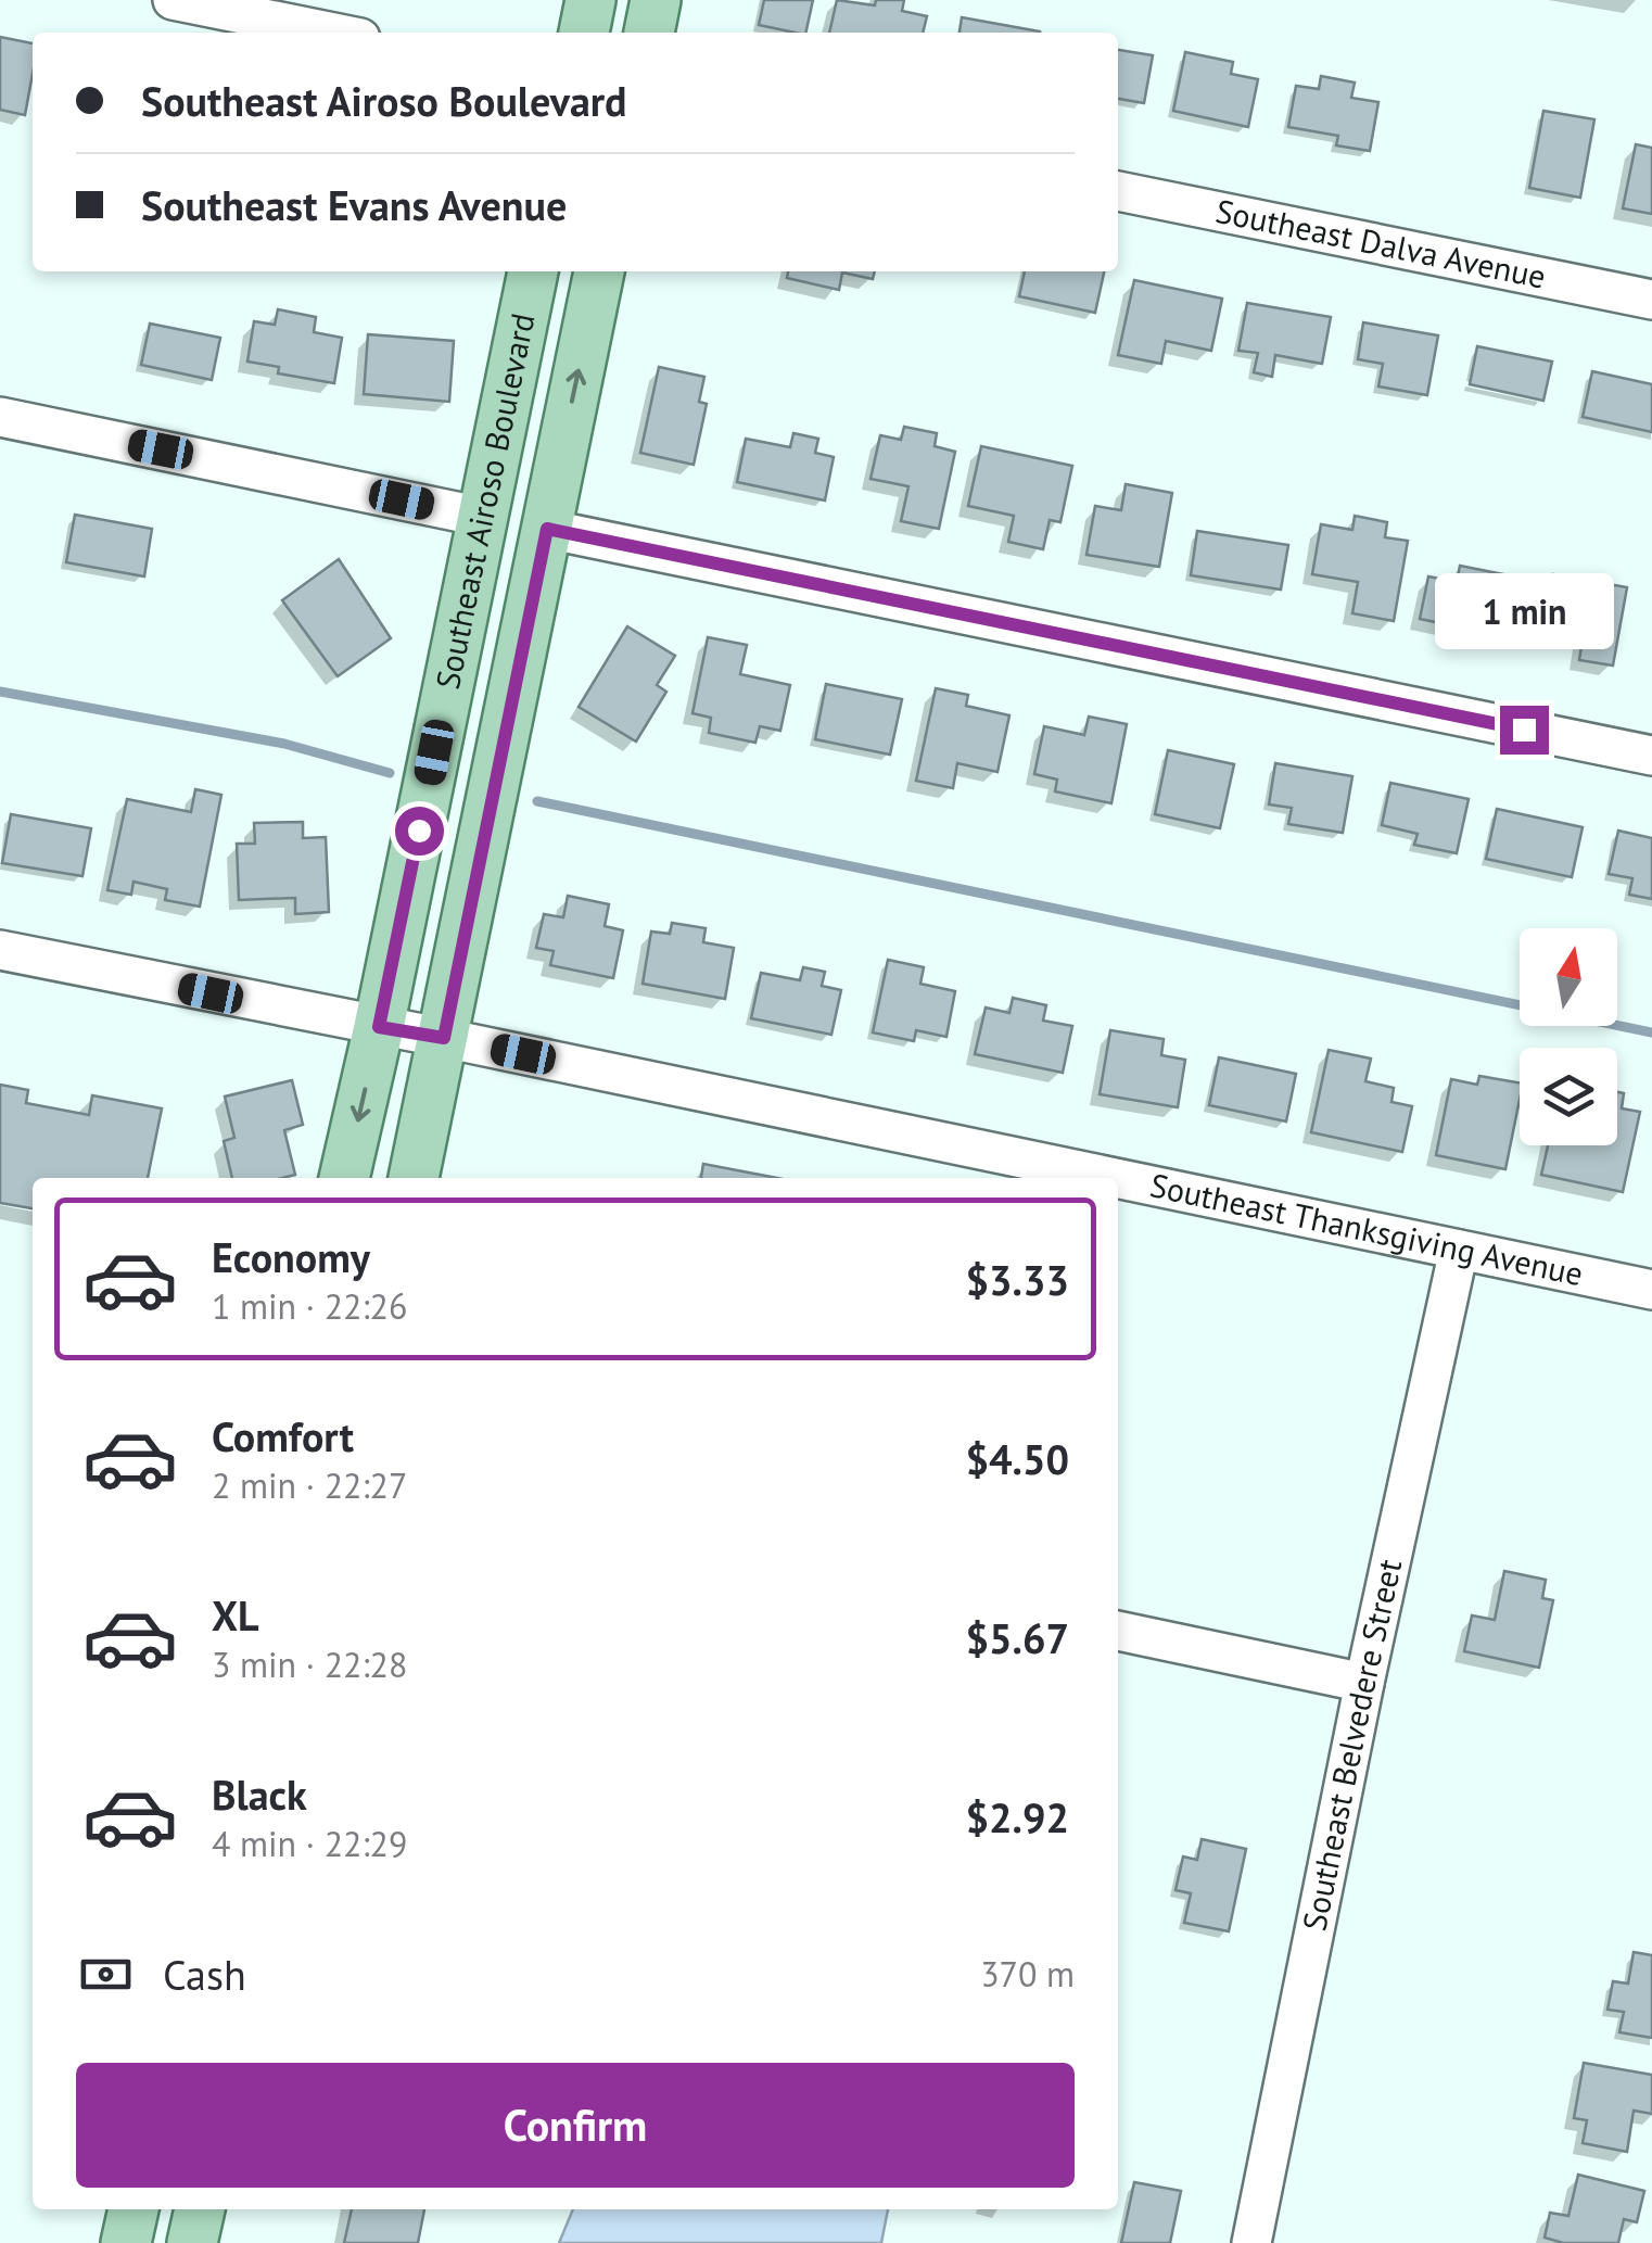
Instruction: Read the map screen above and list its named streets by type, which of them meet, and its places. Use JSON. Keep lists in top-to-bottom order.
{
  "streets": {
    "main road": ["Southeast Airoso Boulevard"],
    "street": ["Southeast Dalva Avenue", "Southeast Thanksgiving Avenue", "Southeast Belvedere Street"]
  },
  "crossings": [
    ["Southeast Airoso Boulevard", "Southeast Thanksgiving Avenue"],
    ["Southeast Thanksgiving Avenue", "Southeast Belvedere Street"]
  ],
  "north": "top",
  "page": {
    "banner": ["Southeast Airoso Boulevard", "Southeast Evans Avenue"],
    "bubble": "1 min",
    "list": [
      {
        "name": "Economy",
        "note": "1 min · 22:26",
        "value": "$3.33"
      },
      {
        "name": "Comfort",
        "note": "2 min · 22:27",
        "value": "$4.50"
      },
      {
        "name": "XL",
        "note": "3 min · 22:28",
        "value": "$5.67"
      },
      {
        "name": "Black",
        "note": "4 min · 22:29",
        "value": "$2.92"
      }
    ],
    "pay": ["Cash", "370 m"],
    "buttons": "Confirm"
  }
}
